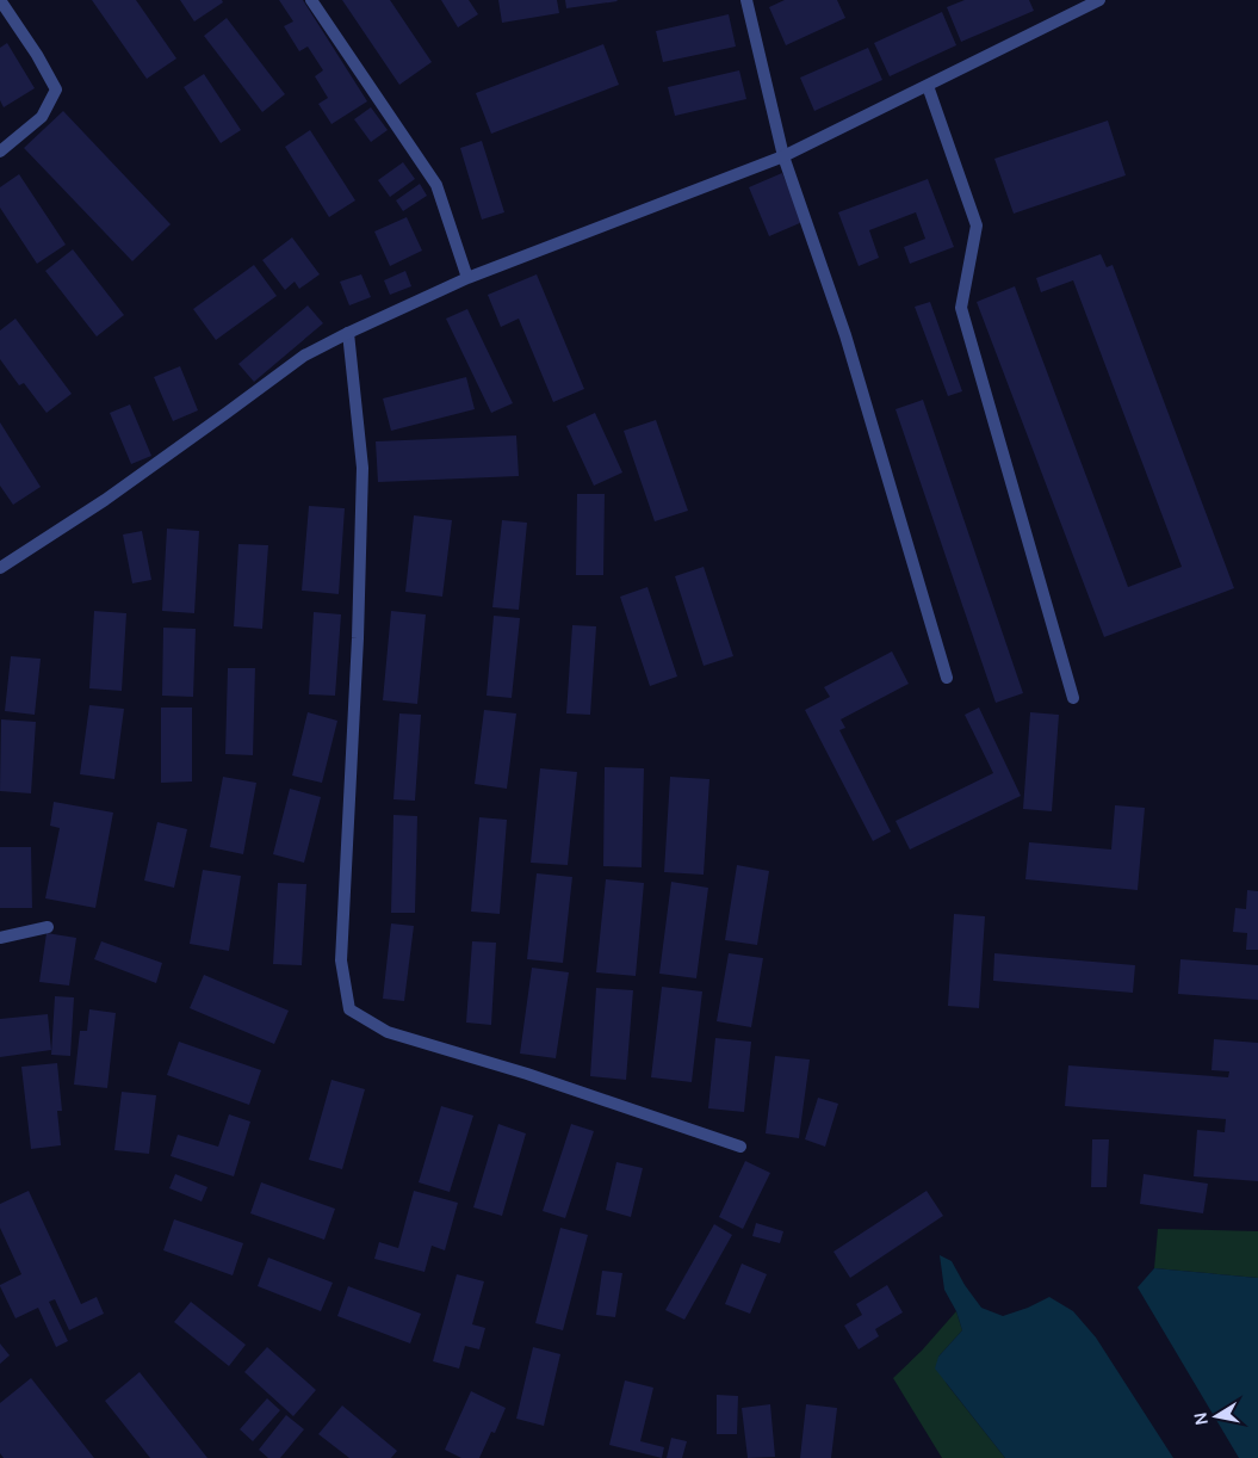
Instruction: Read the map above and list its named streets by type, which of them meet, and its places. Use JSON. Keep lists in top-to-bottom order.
{
  "north": "left"
}
